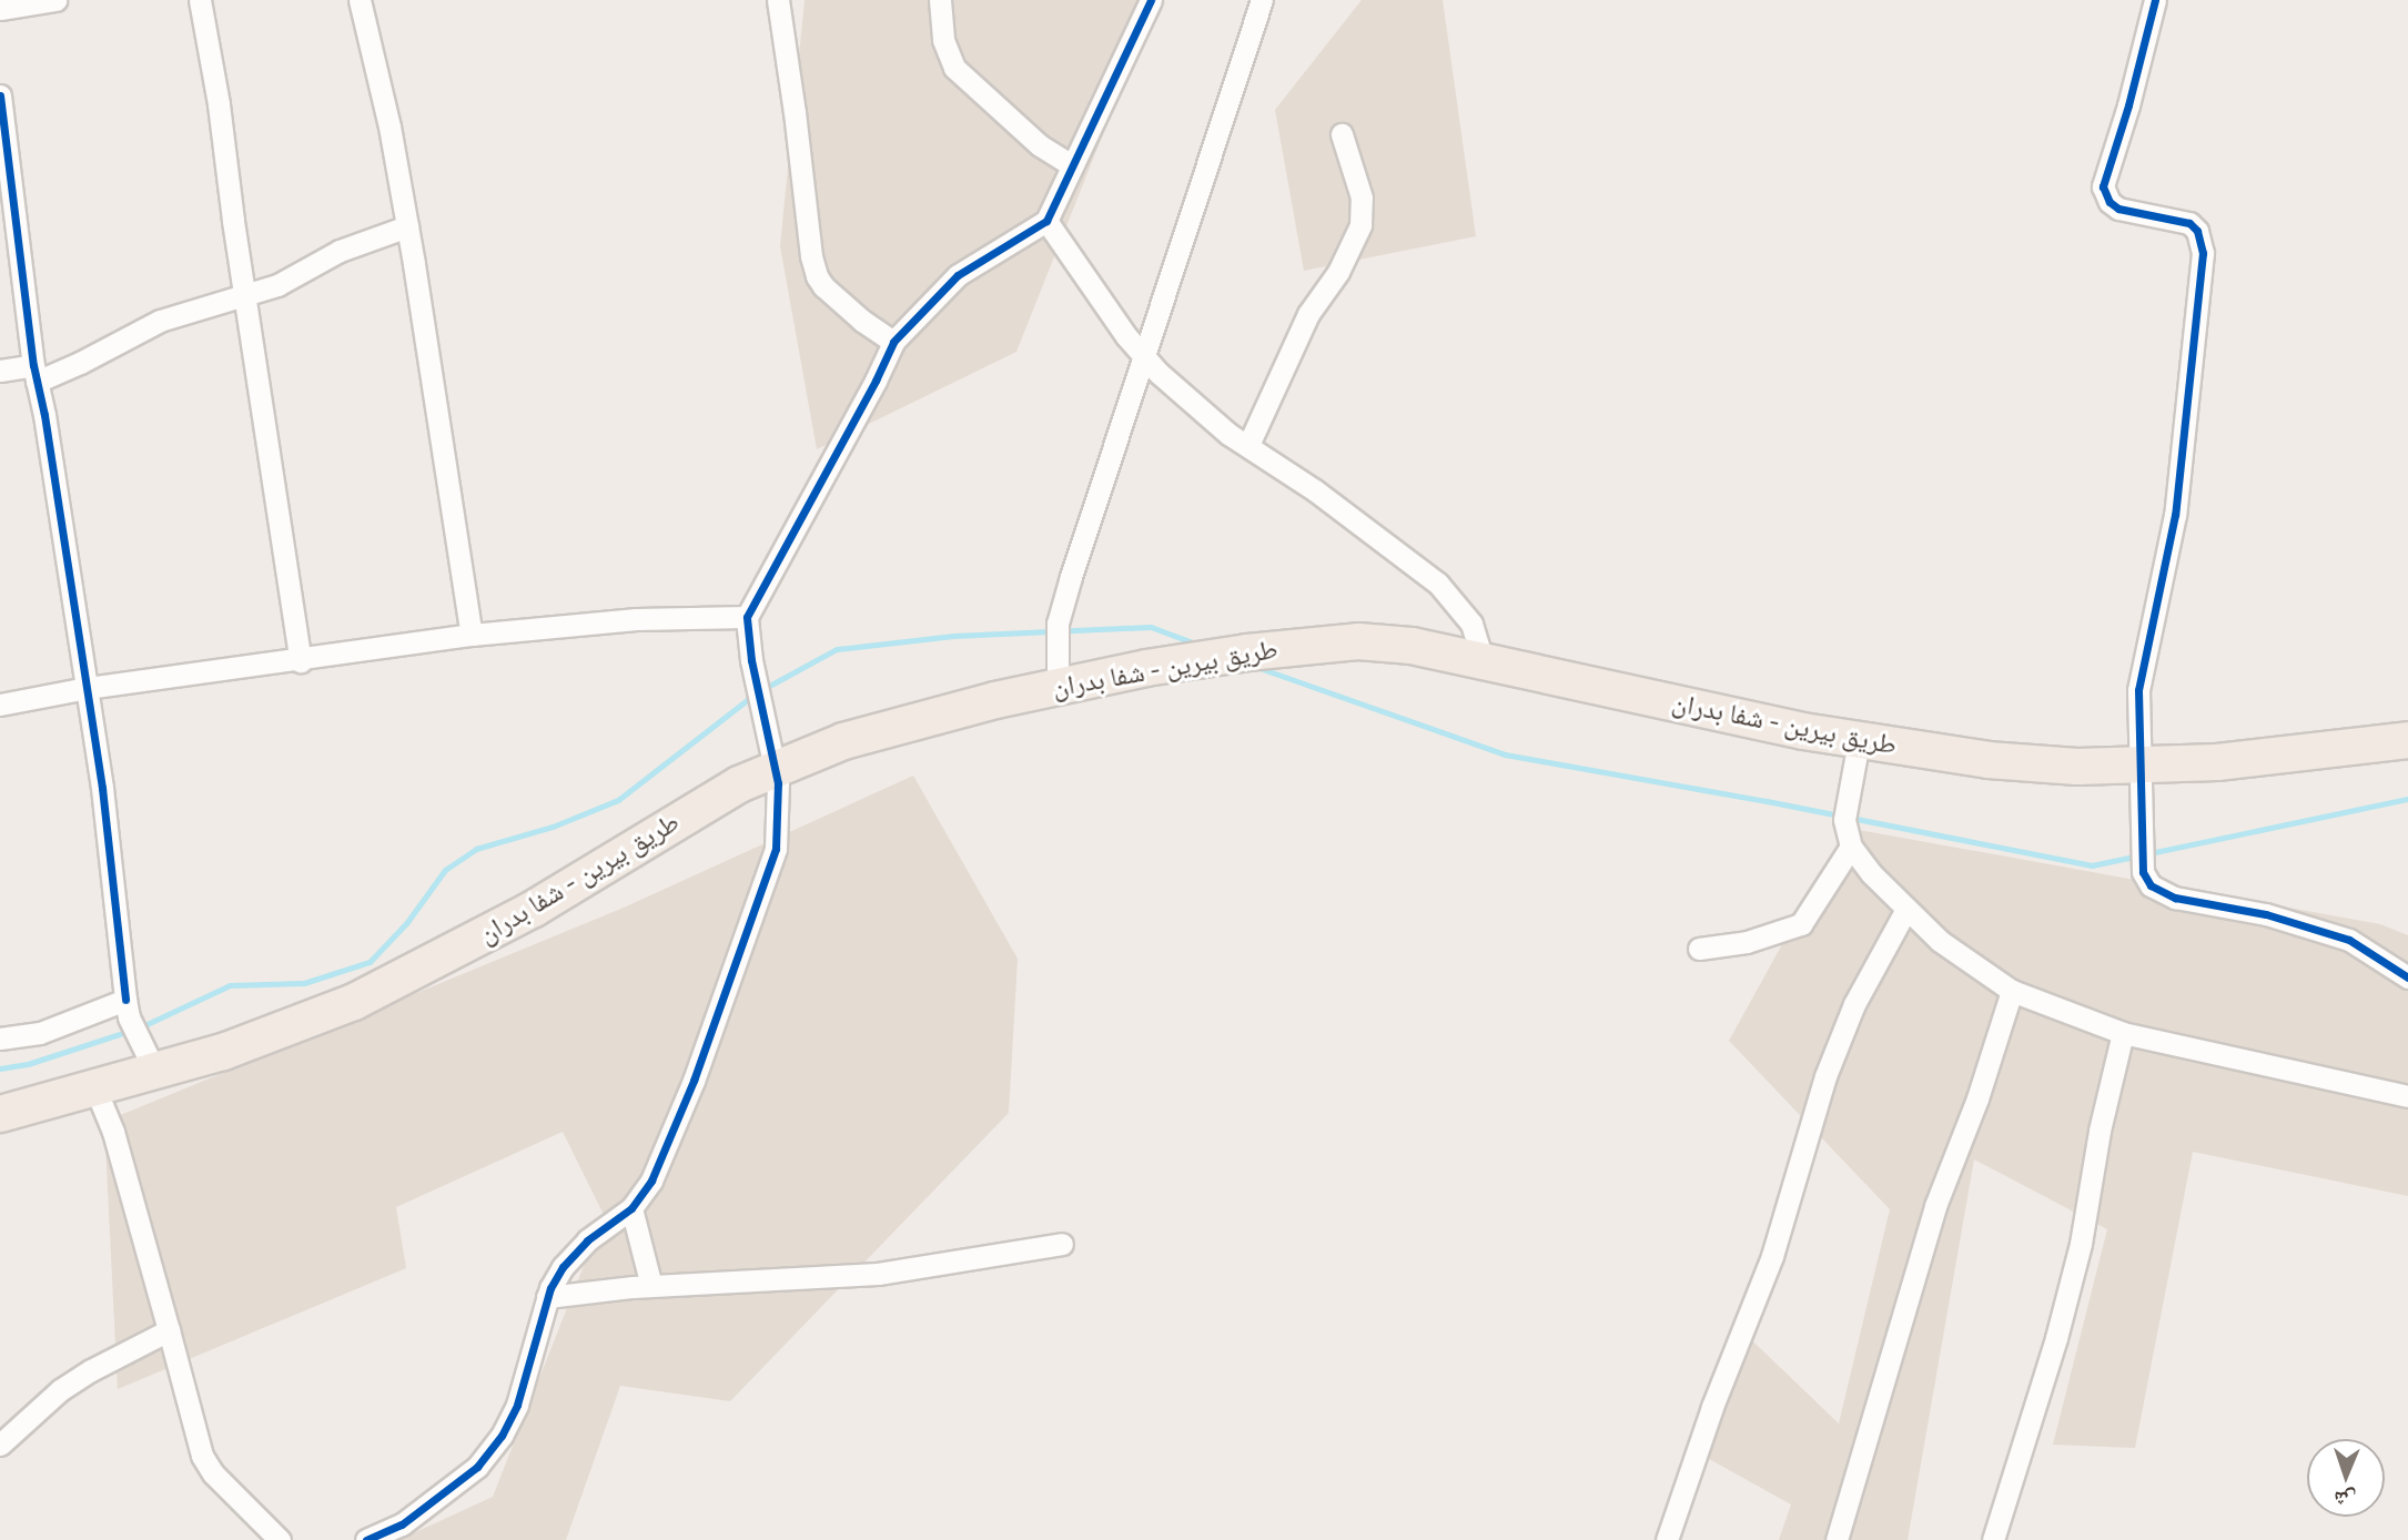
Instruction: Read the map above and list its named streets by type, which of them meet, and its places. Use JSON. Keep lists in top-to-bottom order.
{
  "streets": {
    "main road": ["طريق بيرين - شفا بدران"]
  },
  "north": "bottom"
}
